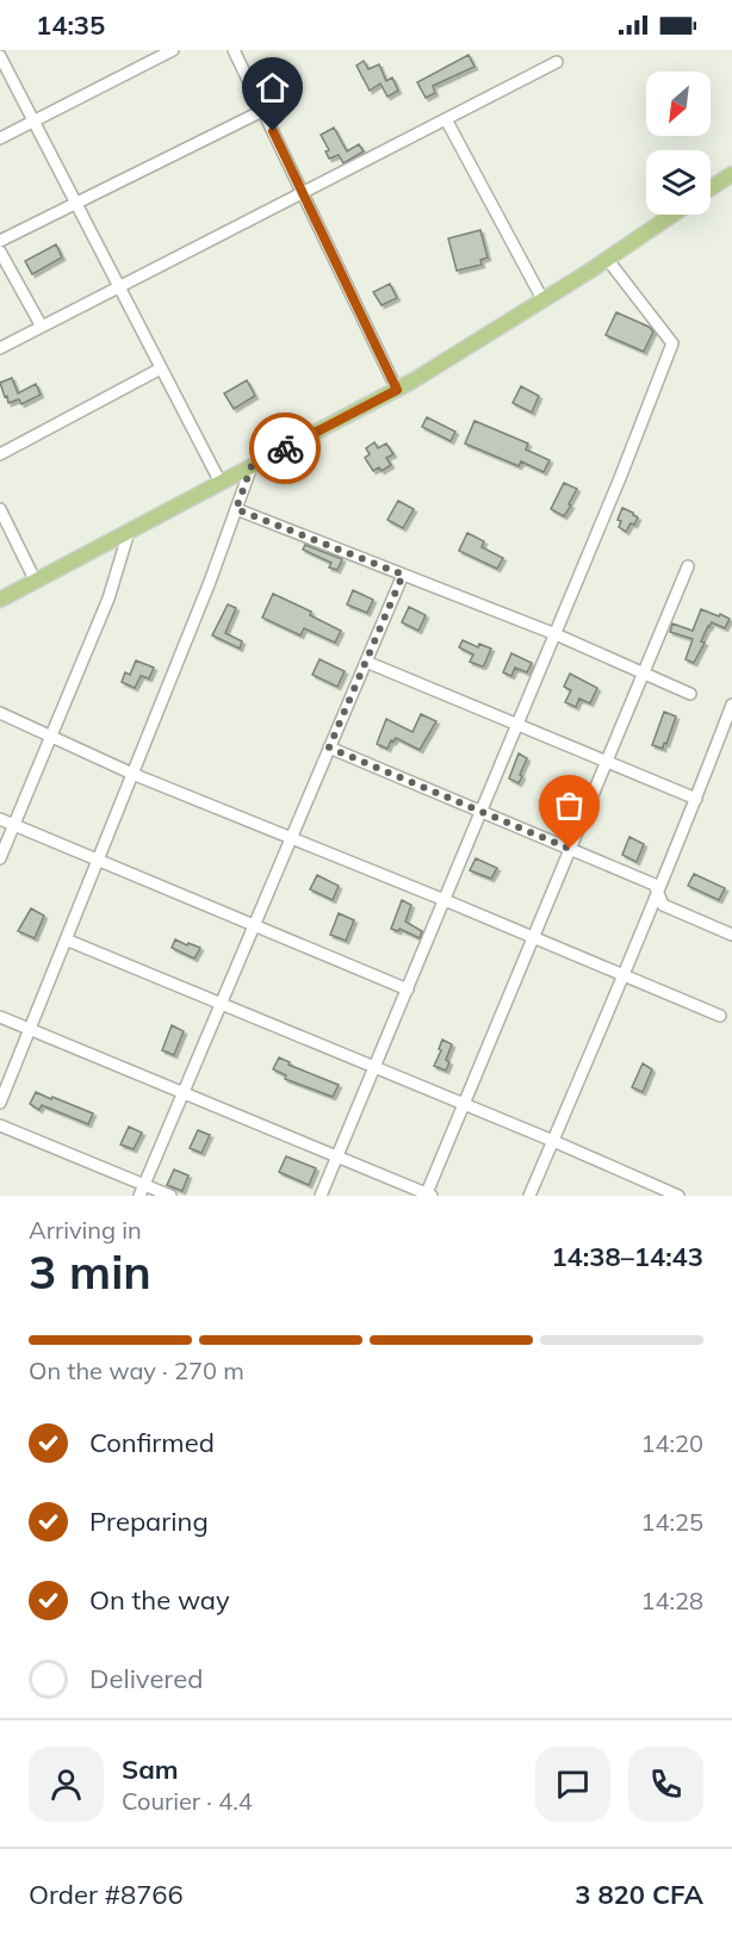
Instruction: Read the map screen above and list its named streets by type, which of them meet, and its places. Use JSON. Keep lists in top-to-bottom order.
{
  "north": "bottom left",
  "page": {
    "status": "14:35",
    "heading": ["3 min", "Arriving in", "14:38–14:43"],
    "panel": [
      "Sam",
      "Courier · 4.4",
      "Order #8766",
      "3 820 CFA"
    ],
    "bar": "On the way · 270 m",
    "list": [
      ["Confirmed", "14:20"],
      ["Preparing", "14:25"],
      ["On the way", "14:28"],
      "Delivered"
    ]
  }
}
